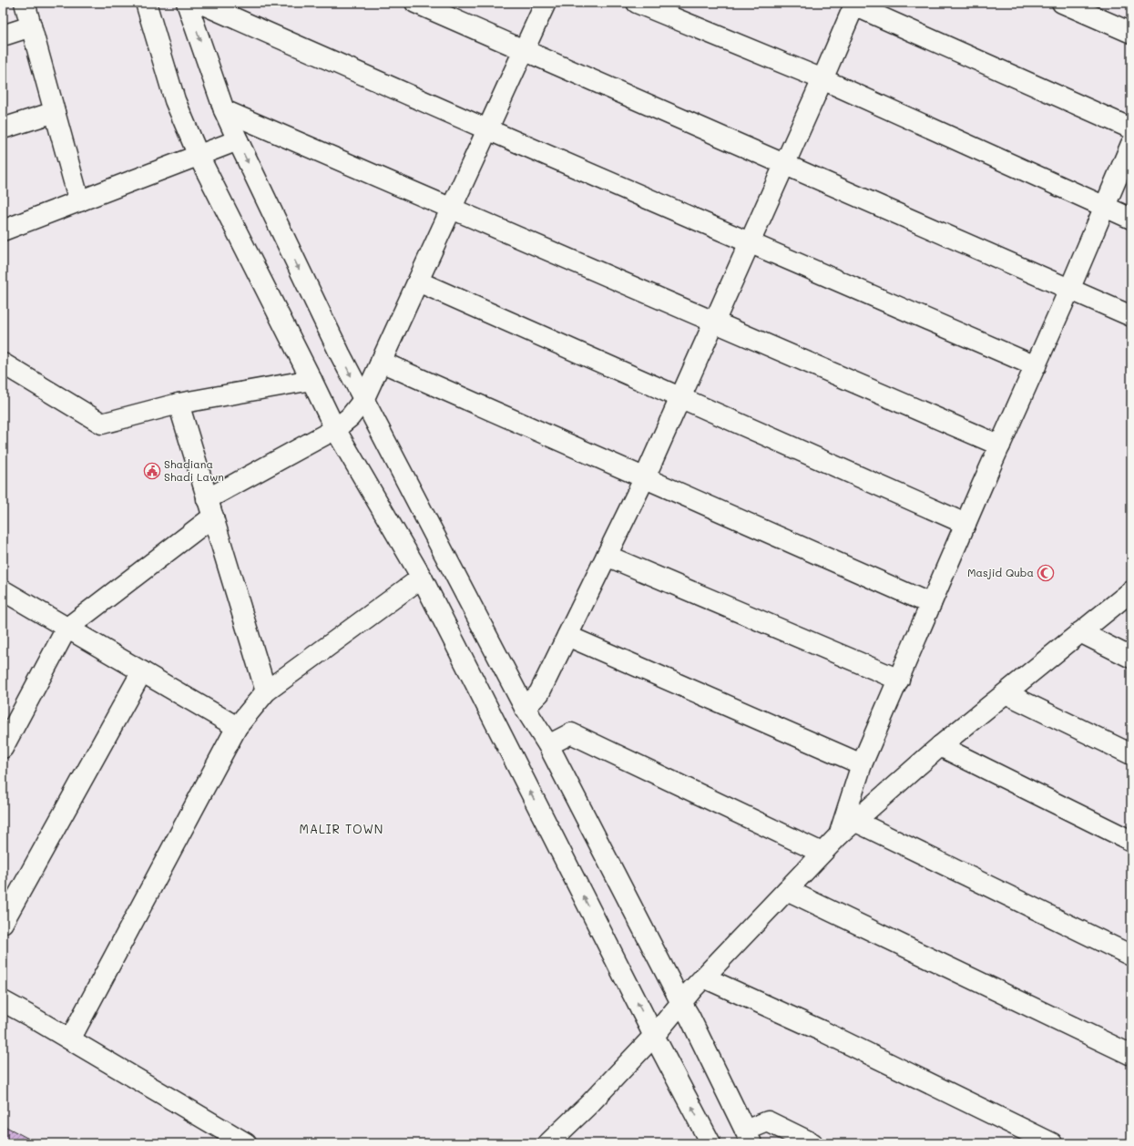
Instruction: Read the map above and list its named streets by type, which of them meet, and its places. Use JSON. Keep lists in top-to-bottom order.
{
  "districts": ["MALIR TOWN"],
  "places": {
    "public building": ["Shadiana Shadi Lawn"],
    "mosque": ["Masjid Quba"]
  }
}
